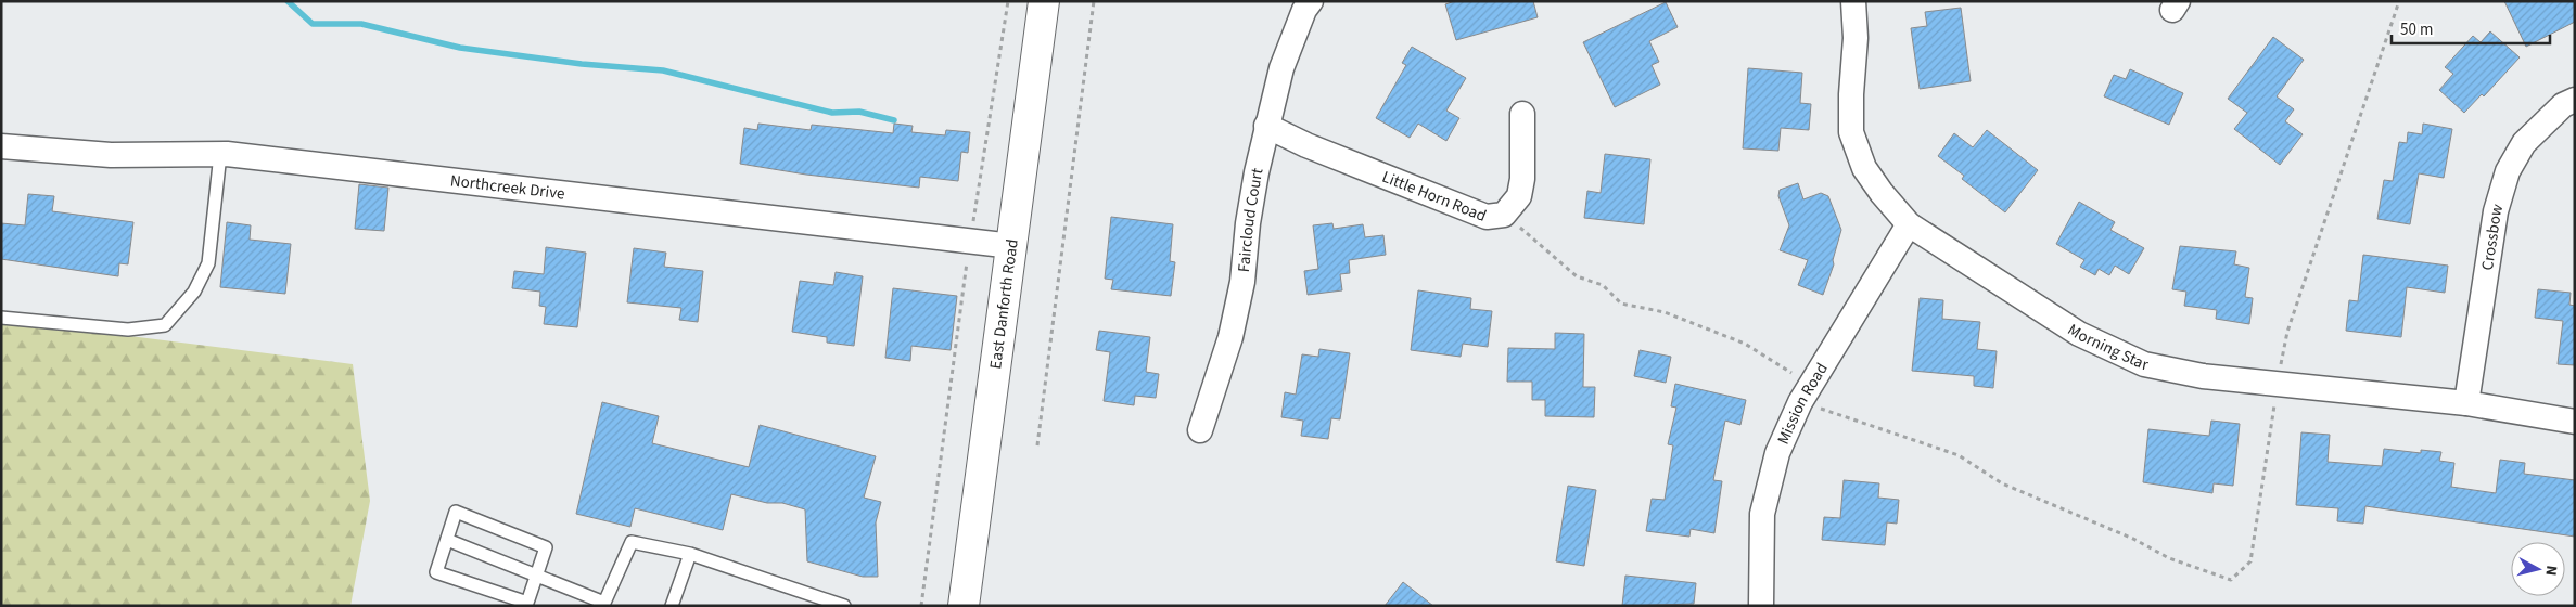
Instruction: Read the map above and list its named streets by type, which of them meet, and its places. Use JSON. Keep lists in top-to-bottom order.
{
  "streets": {
    "street": [
      "Northcreek Drive",
      "Little Horn Road",
      "Faircloud Court",
      "Crossbow",
      "East Danforth Road",
      "Morning Star",
      "Mission Road"
    ]
  },
  "crossings": [
    ["Northcreek Drive", "East Danforth Road"],
    ["Little Horn Road", "Faircloud Court"],
    ["Crossbow", "Morning Star"],
    ["Morning Star", "Mission Road"]
  ],
  "scale_bar": "50 m",
  "north": "right"
}
